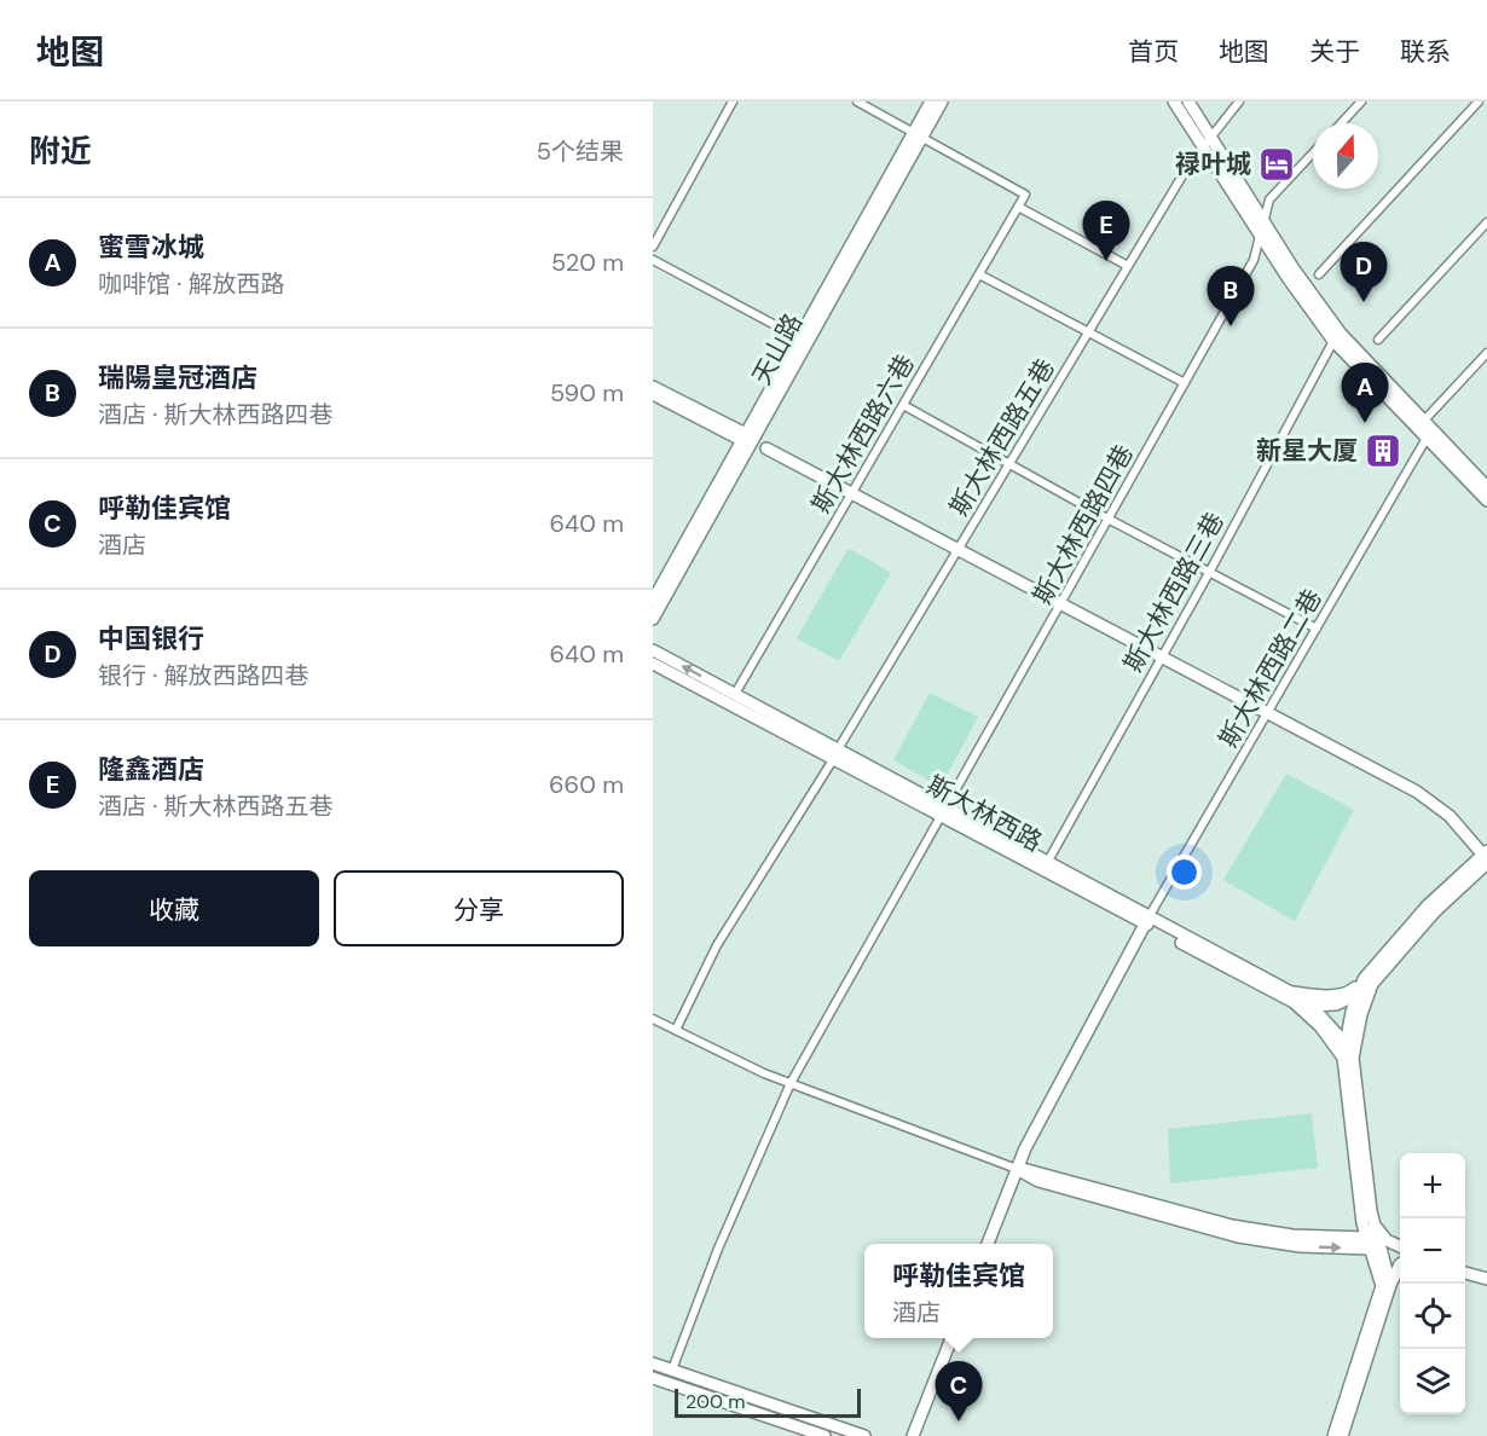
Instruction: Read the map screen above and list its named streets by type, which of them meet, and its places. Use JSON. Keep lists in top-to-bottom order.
{
  "streets": {
    "main road": ["天山路", "斯大林西路"],
    "street": [
      "斯大林西路六巷",
      "斯大林西路五巷",
      "斯大林西路四巷",
      "斯大林西路三巷",
      "斯大林西路二巷"
    ]
  },
  "crossings": [
    ["天山路", "斯大林西路六巷"],
    ["斯大林西路六巷", "斯大林西路"],
    ["斯大林西路五巷", "斯大林西路"],
    ["斯大林西路四巷", "斯大林西路"],
    ["斯大林西路三巷", "斯大林西路"],
    ["斯大林西路二巷", "斯大林西路"]
  ],
  "places": {
    "hotel": ["禄叶城"],
    "building": ["新星大厦"]
  },
  "scale_bar": "200 m",
  "north": "top",
  "page": {
    "header": "地图",
    "nav": [
      "首页",
      "地图",
      "关于",
      "联系"
    ],
    "heading": ["附近", "5个结果"],
    "list": [
      {
        "mark": "A",
        "name": "蜜雪冰城",
        "note": "咖啡馆 · 解放西路",
        "value": "520 m"
      },
      {
        "mark": "B",
        "name": "瑞陽皇冠酒店",
        "note": "酒店 · 斯大林西路四巷",
        "value": "590 m"
      },
      {
        "mark": "C",
        "name": "呼勒佳宾馆",
        "note": "酒店",
        "value": "640 m"
      },
      {
        "mark": "D",
        "name": "中国银行",
        "note": "银行 · 解放西路四巷",
        "value": "640 m"
      },
      {
        "mark": "E",
        "name": "隆鑫酒店",
        "note": "酒店 · 斯大林西路五巷",
        "value": "660 m"
      }
    ],
    "pins": [
      "E",
      "D",
      "B",
      "A",
      "C"
    ],
    "buttons": ["收藏", "分享"],
    "map_buttons": ["+", "−"],
    "popup": ["呼勒佳宾馆", "酒店"],
    "scale": "200 m"
  }
}
